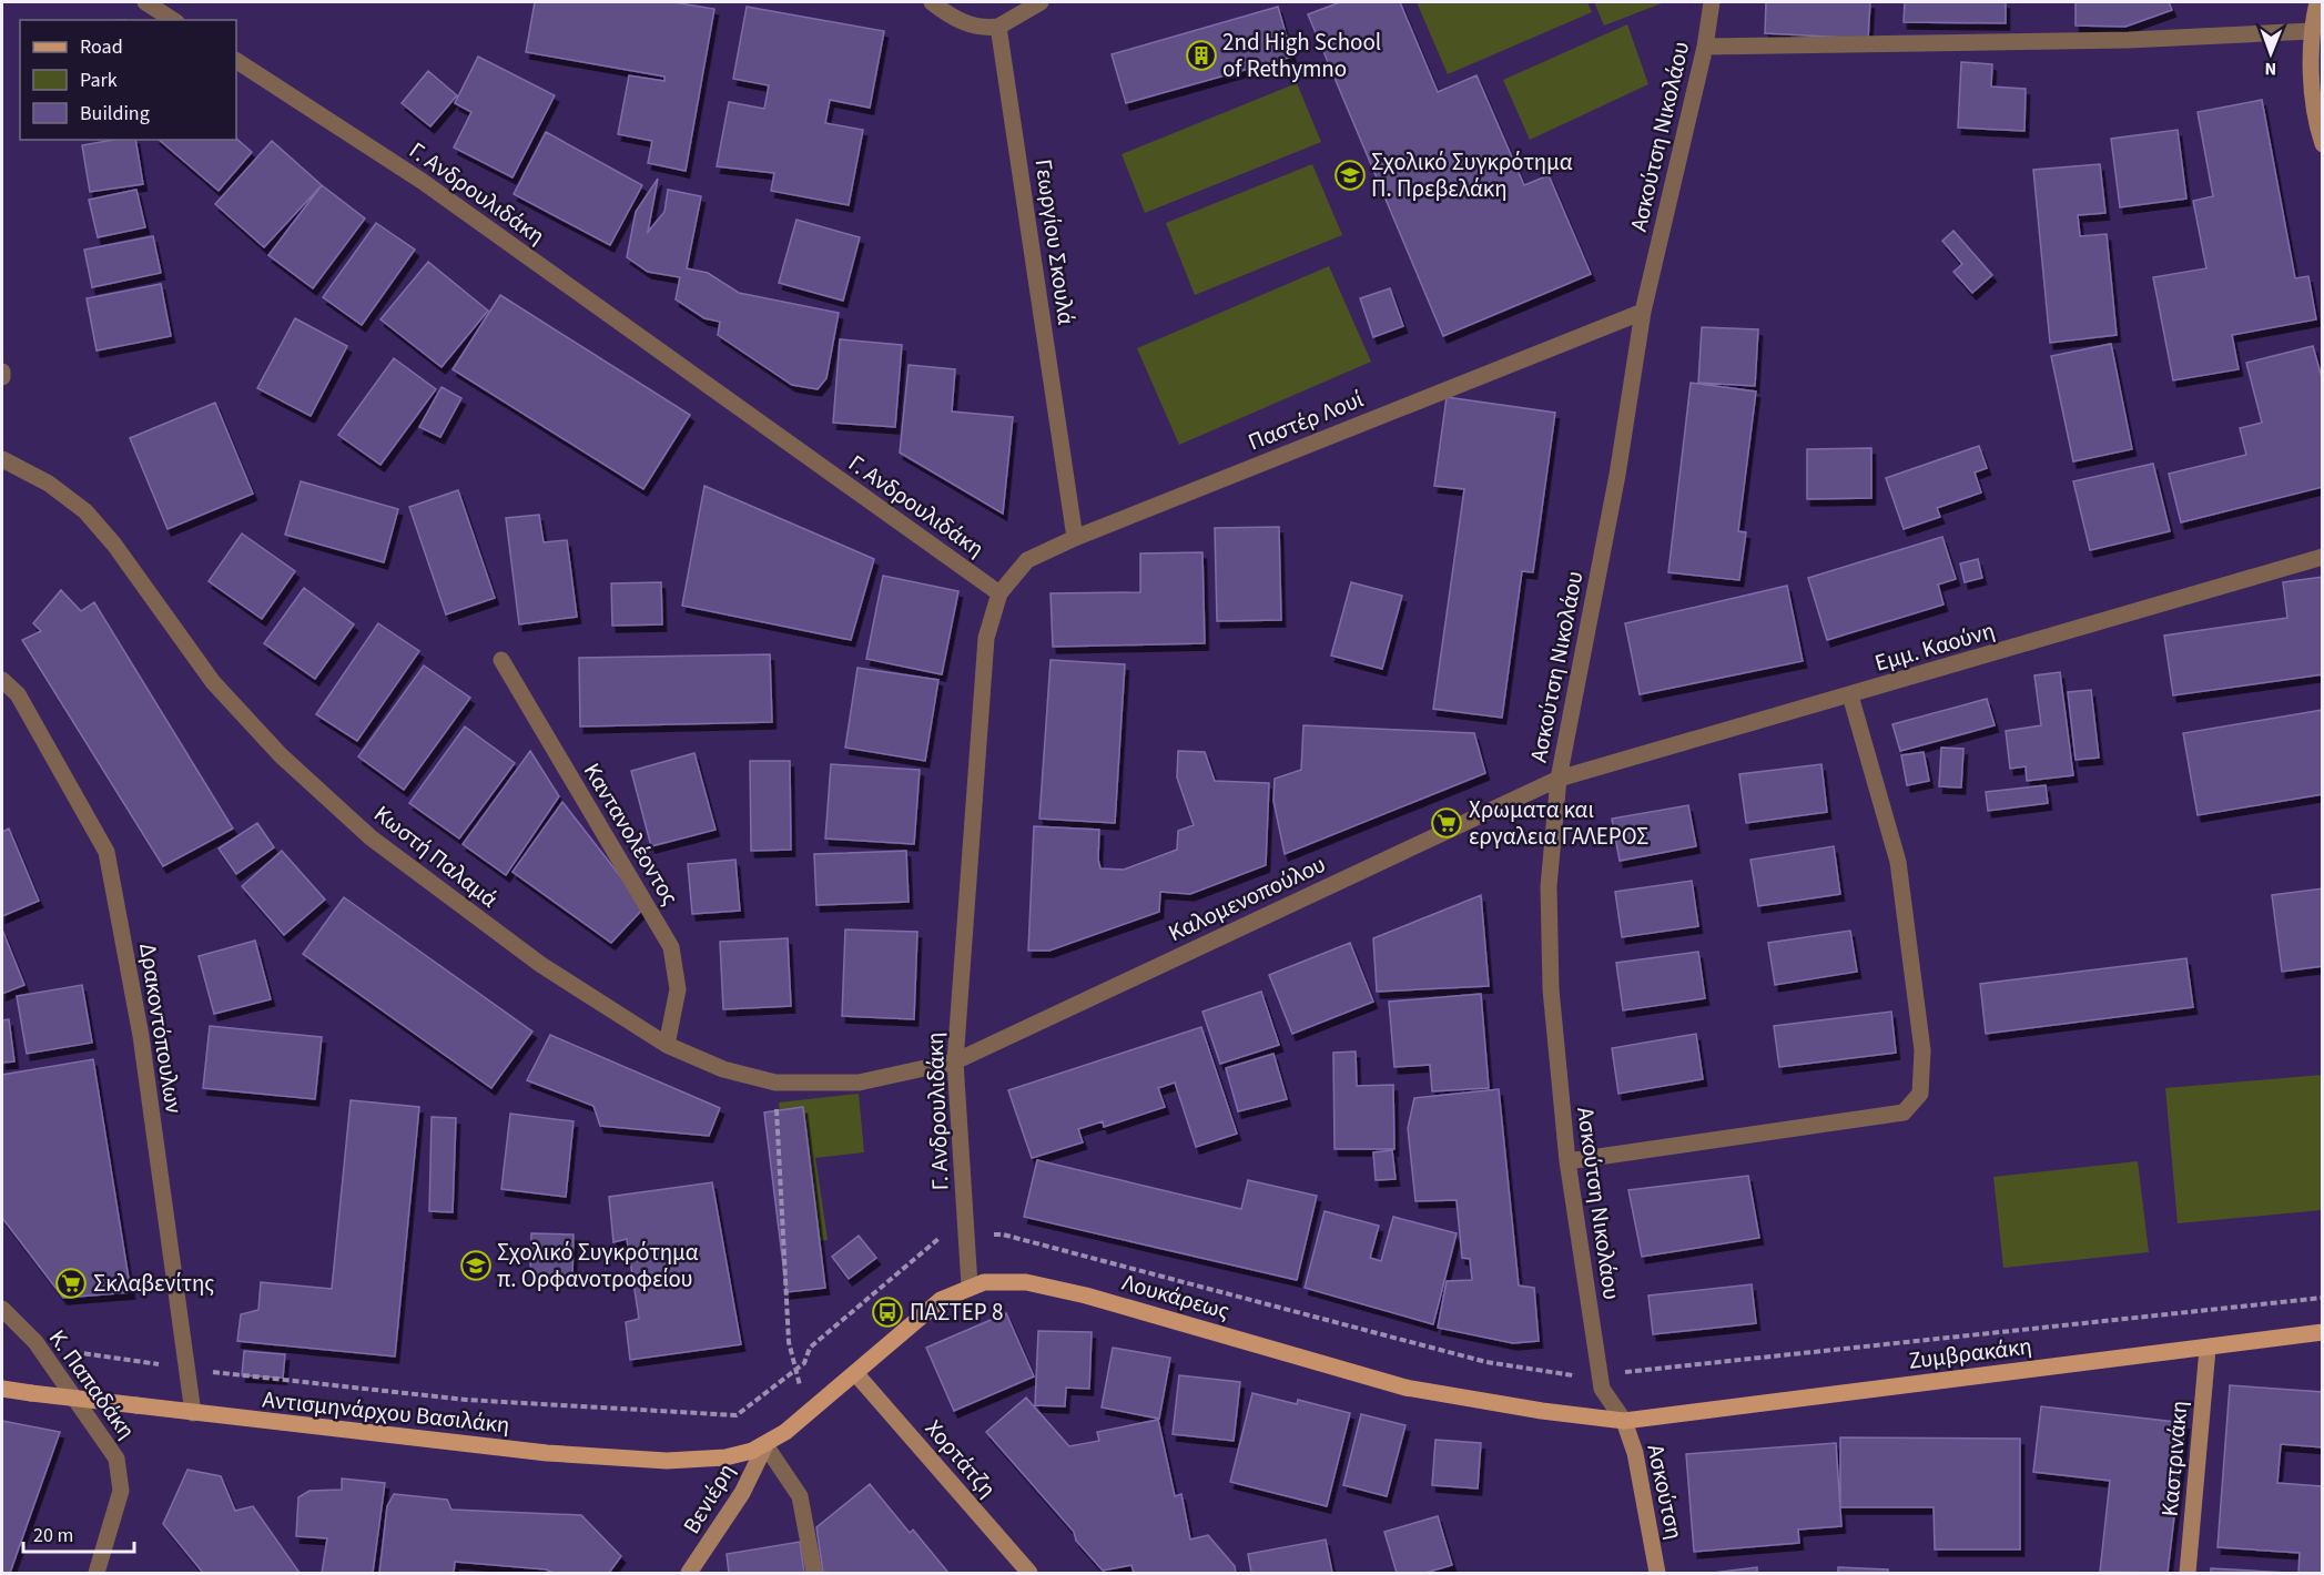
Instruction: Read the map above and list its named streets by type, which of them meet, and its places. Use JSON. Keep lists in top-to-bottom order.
{
  "streets": {
    "main road": ["Λουκάρεως", "Ζυμβρακάκη", "Αντισμηνάρχου Βασιλάκη"],
    "street": [
      "Ασκούτση Νικολάου",
      "Γ. Ανδρουλιδάκη",
      "Γεωργίου Σκουλά",
      "Παστέρ Λουί",
      "Εμμ. Καούνη",
      "Καντανολέοντος",
      "Κωστή Παλαμά",
      "Καλομενοπούλου",
      "Δρακοντόπουλων",
      "Κ. Παπαδάκη",
      "Χορτάτζη",
      "Καστρινάκη",
      "Ασκούτση",
      "Βενιέρη"
    ]
  },
  "crossings": [
    ["Ασκούτση Νικολάου", "Παστέρ Λουί"],
    ["Ασκούτση Νικολάου", "Εμμ. Καούνη"],
    ["Ασκούτση Νικολάου", "Καλομενοπούλου"],
    ["Ασκούτση Νικολάου", "Λουκάρεως"],
    ["Ασκούτση Νικολάου", "Ζυμβρακάκη"],
    ["Ασκούτση Νικολάου", "Ασκούτση"],
    ["Γ. Ανδρουλιδάκη", "Παστέρ Λουί"],
    ["Γ. Ανδρουλιδάκη", "Κωστή Παλαμά"],
    ["Γ. Ανδρουλιδάκη", "Καλομενοπούλου"],
    ["Γ. Ανδρουλιδάκη", "Λουκάρεως"],
    ["Γεωργίου Σκουλά", "Παστέρ Λουί"],
    ["Εμμ. Καούνη", "Καλομενοπούλου"],
    ["Καντανολέοντος", "Κωστή Παλαμά"],
    ["Κωστή Παλαμά", "Καλομενοπούλου"],
    ["Δρακοντόπουλων", "Αντισμηνάρχου Βασιλάκη"],
    ["Λουκάρεως", "Ζυμβρακάκη"],
    ["Λουκάρεως", "Αντισμηνάρχου Βασιλάκη"],
    ["Λουκάρεως", "Χορτάτζη"],
    ["Λουκάρεως", "Ασκούτση"],
    ["Λουκάρεως", "Βενιέρη"],
    ["Ζυμβρακάκη", "Καστρινάκη"],
    ["Ζυμβρακάκη", "Ασκούτση"],
    ["Αντισμηνάρχου Βασιλάκη", "Βενιέρη"]
  ],
  "places": {
    "building": ["2nd High School of Rethymno"],
    "school or university": ["Σχολικό Συγκρότημα Π. Πρεβελάκη", "Σχολικό Συγκρότημα π. Ορφανοτροφείου"],
    "supermarket": ["Χρωματα και εργαλεια ΓΑΛΕΡΟΣ", "Σκλαβενίτης"],
    "bus stop": ["ΠΑΣΤΕΡ 8"]
  },
  "legend": ["Road", "Park", "Building"],
  "scale_bar": "20 m",
  "north": "bottom"
}
